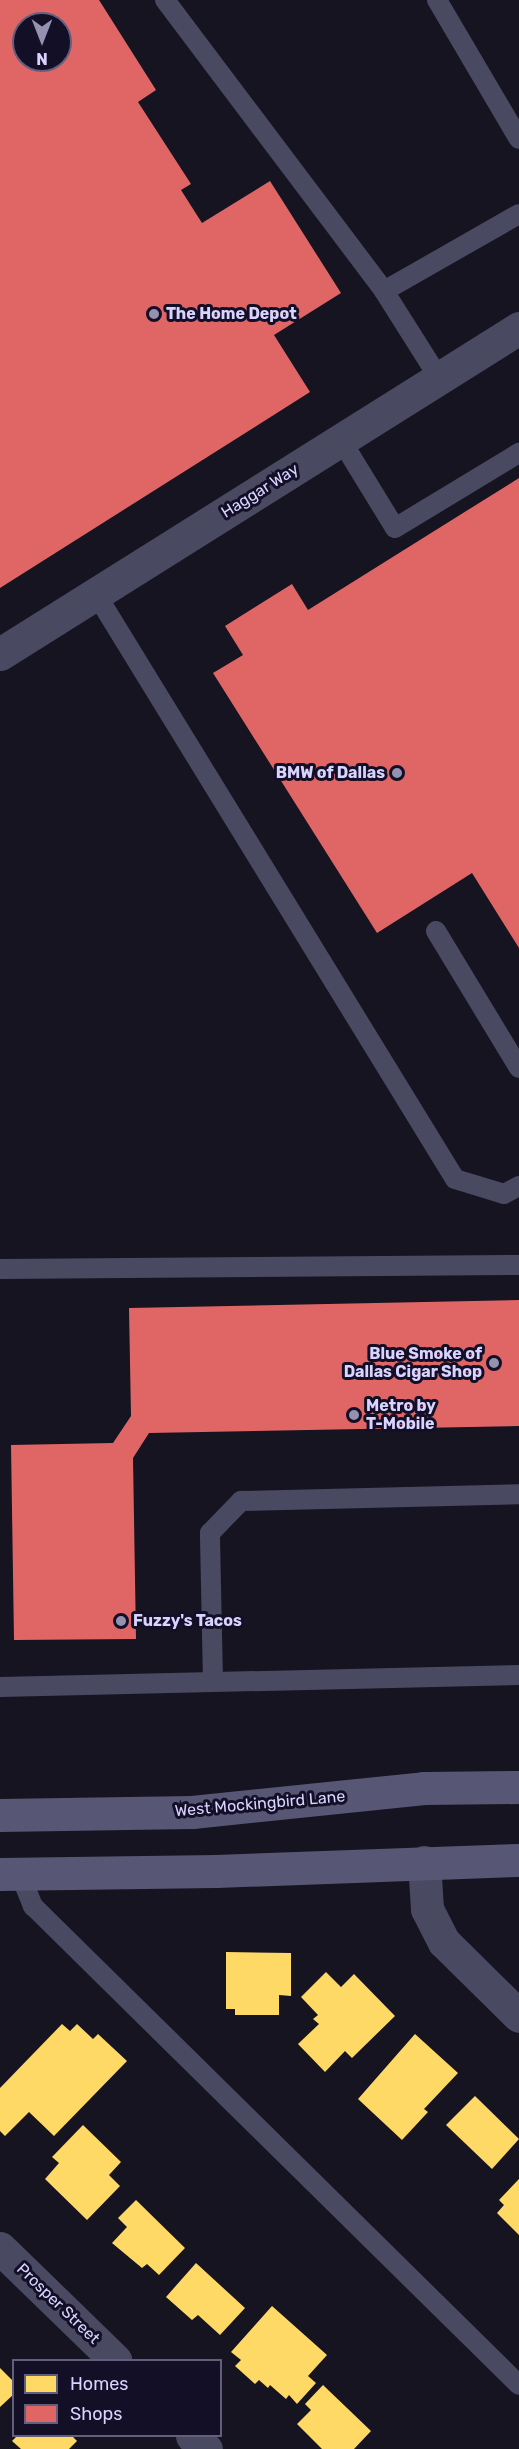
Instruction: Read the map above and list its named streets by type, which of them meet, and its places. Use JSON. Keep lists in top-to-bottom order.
{
  "streets": {
    "main road": ["West Mockingbird Lane"],
    "street": ["Haggar Way", "Prosper Street"]
  },
  "places": [
    "The Home Depot",
    "BMW of Dallas",
    "Blue Smoke of Dallas Cigar Shop",
    "Metro by T-Mobile",
    "Fuzzy's Tacos"
  ],
  "legend": ["Homes", "Shops"],
  "north": "bottom"
}
